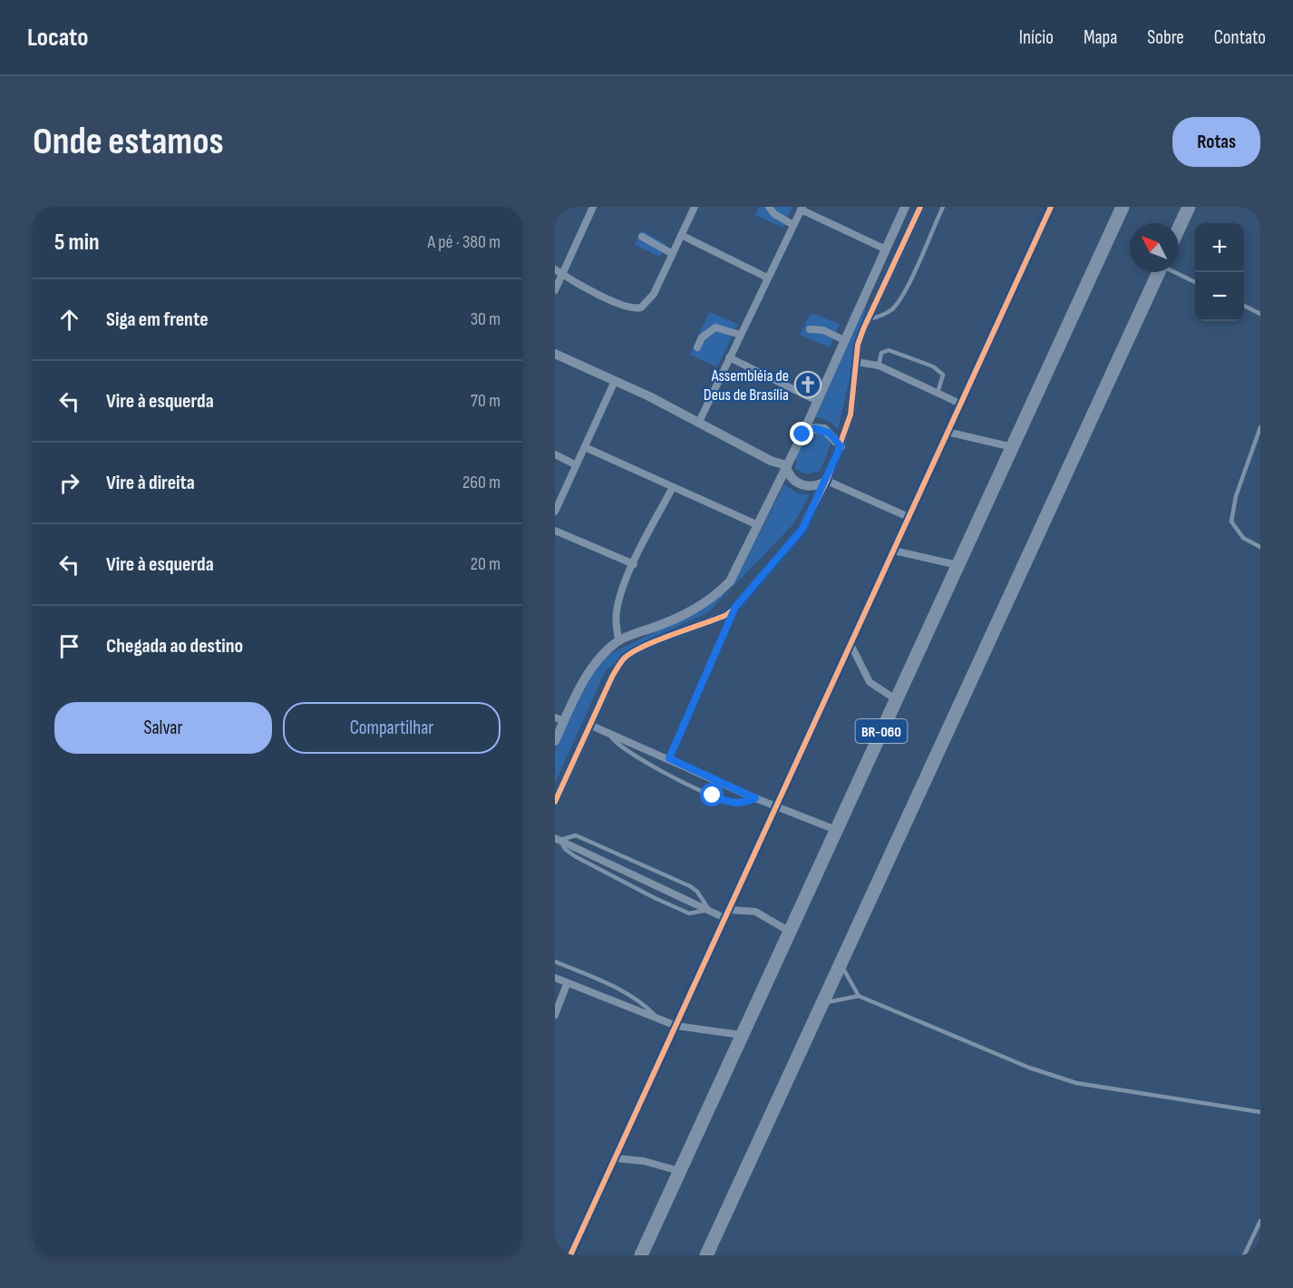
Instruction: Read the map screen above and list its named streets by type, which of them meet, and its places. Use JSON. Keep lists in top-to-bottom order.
{
  "streets": {
    "highway": ["BR-060"]
  },
  "places": {
    "church": ["Assembléia de Deus de Brasília"]
  },
  "north": "top left",
  "page": {
    "header": "Locato",
    "nav": [
      "Início",
      "Mapa",
      "Sobre",
      "Contato"
    ],
    "buttons": [
      "Rotas",
      ["Salvar", "Compartilhar"]
    ],
    "title": "Onde estamos",
    "heading": ["5 min", "A pé · 380 m"],
    "map_buttons": ["+", "−"],
    "list": [
      ["Siga em frente", "30 m"],
      ["Vire à esquerda", "70 m"],
      ["Vire à direita", "260 m"],
      ["Vire à esquerda", "20 m"],
      "Chegada ao destino"
    ]
  }
}
